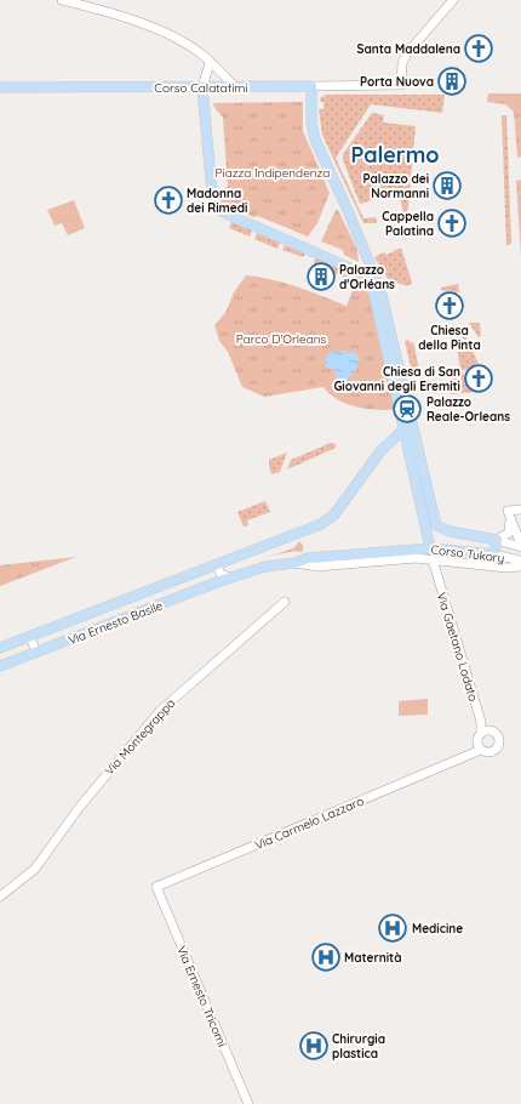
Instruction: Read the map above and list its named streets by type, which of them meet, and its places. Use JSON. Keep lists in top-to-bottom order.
{
  "streets": {
    "main road": ["Corso Calatafimi", "Corso Tukory", "Via Ernesto Basile"],
    "street": [
      "Via Gaetano Lodato",
      "Via Montegrappa",
      "Via Carmelo Lazzaro",
      "Via Ernesto Tricomi"
    ]
  },
  "crossings": [
    ["Corso Tukory", "Via Ernesto Basile"],
    ["Corso Tukory", "Via Gaetano Lodato"],
    ["Via Ernesto Basile", "Via Gaetano Lodato"],
    ["Via Gaetano Lodato", "Via Carmelo Lazzaro"],
    ["Via Carmelo Lazzaro", "Via Ernesto Tricomi"]
  ],
  "districts": ["Palermo"],
  "parks": ["Piazza Indipendenza", "Parco D'Orleans"],
  "places": {
    "church": [
      "Santa Maddalena",
      "Madonna dei Rimedi",
      "Cappella Palatina",
      "Chiesa della Pinta",
      "Chiesa di San Giovanni degli Eremiti"
    ],
    "building": ["Porta Nuova", "Palazzo dei Normanni", "Palazzo d'Orléans"],
    "station": ["Palazzo Reale-Orleans"],
    "hospital": ["Medicine", "Maternità", "Chirurgia plastica"]
  }
}
